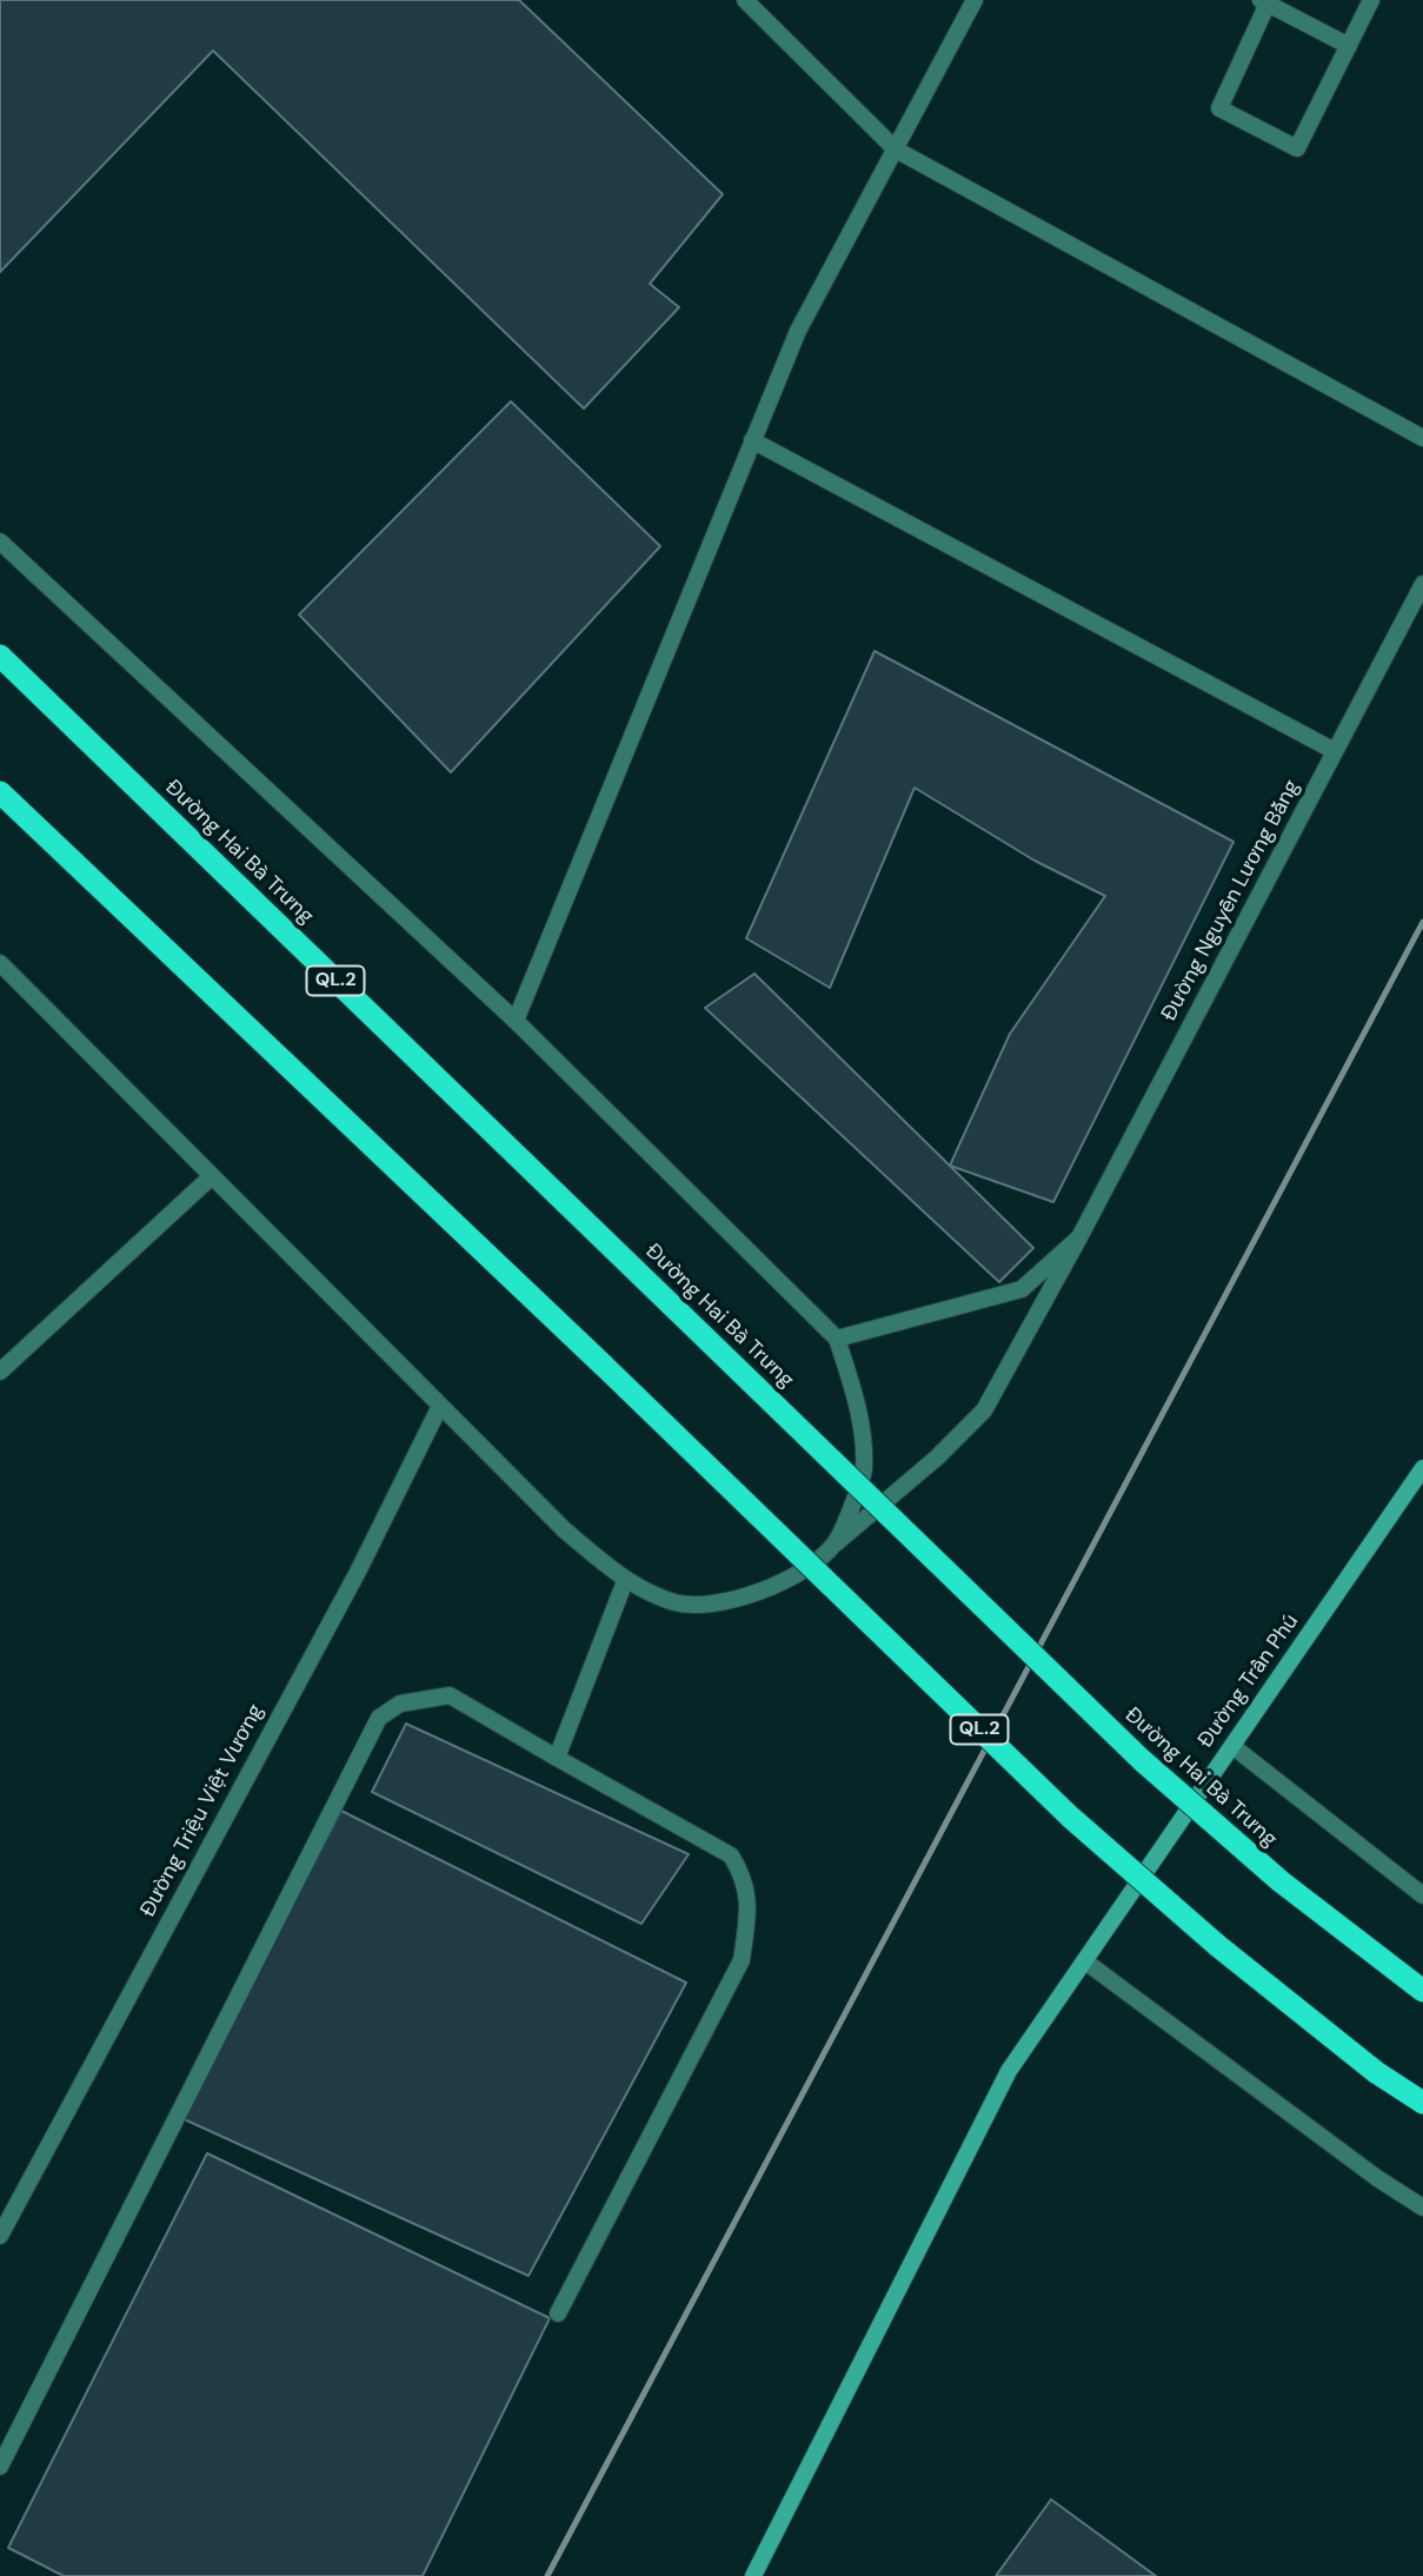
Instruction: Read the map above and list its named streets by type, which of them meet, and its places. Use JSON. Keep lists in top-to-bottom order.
{
  "streets": {
    "highway": ["Đường Hai Bà Trưng", "QL.2"],
    "main road": ["Đường Trần Phú"],
    "street": ["Đường Nguyễn Lương Bằng", "Đường Triệu Việt Vương"]
  },
  "crossings": [
    ["Đường Nguyễn Lương Bằng", "Đường Triệu Việt Vương"]
  ]
}
